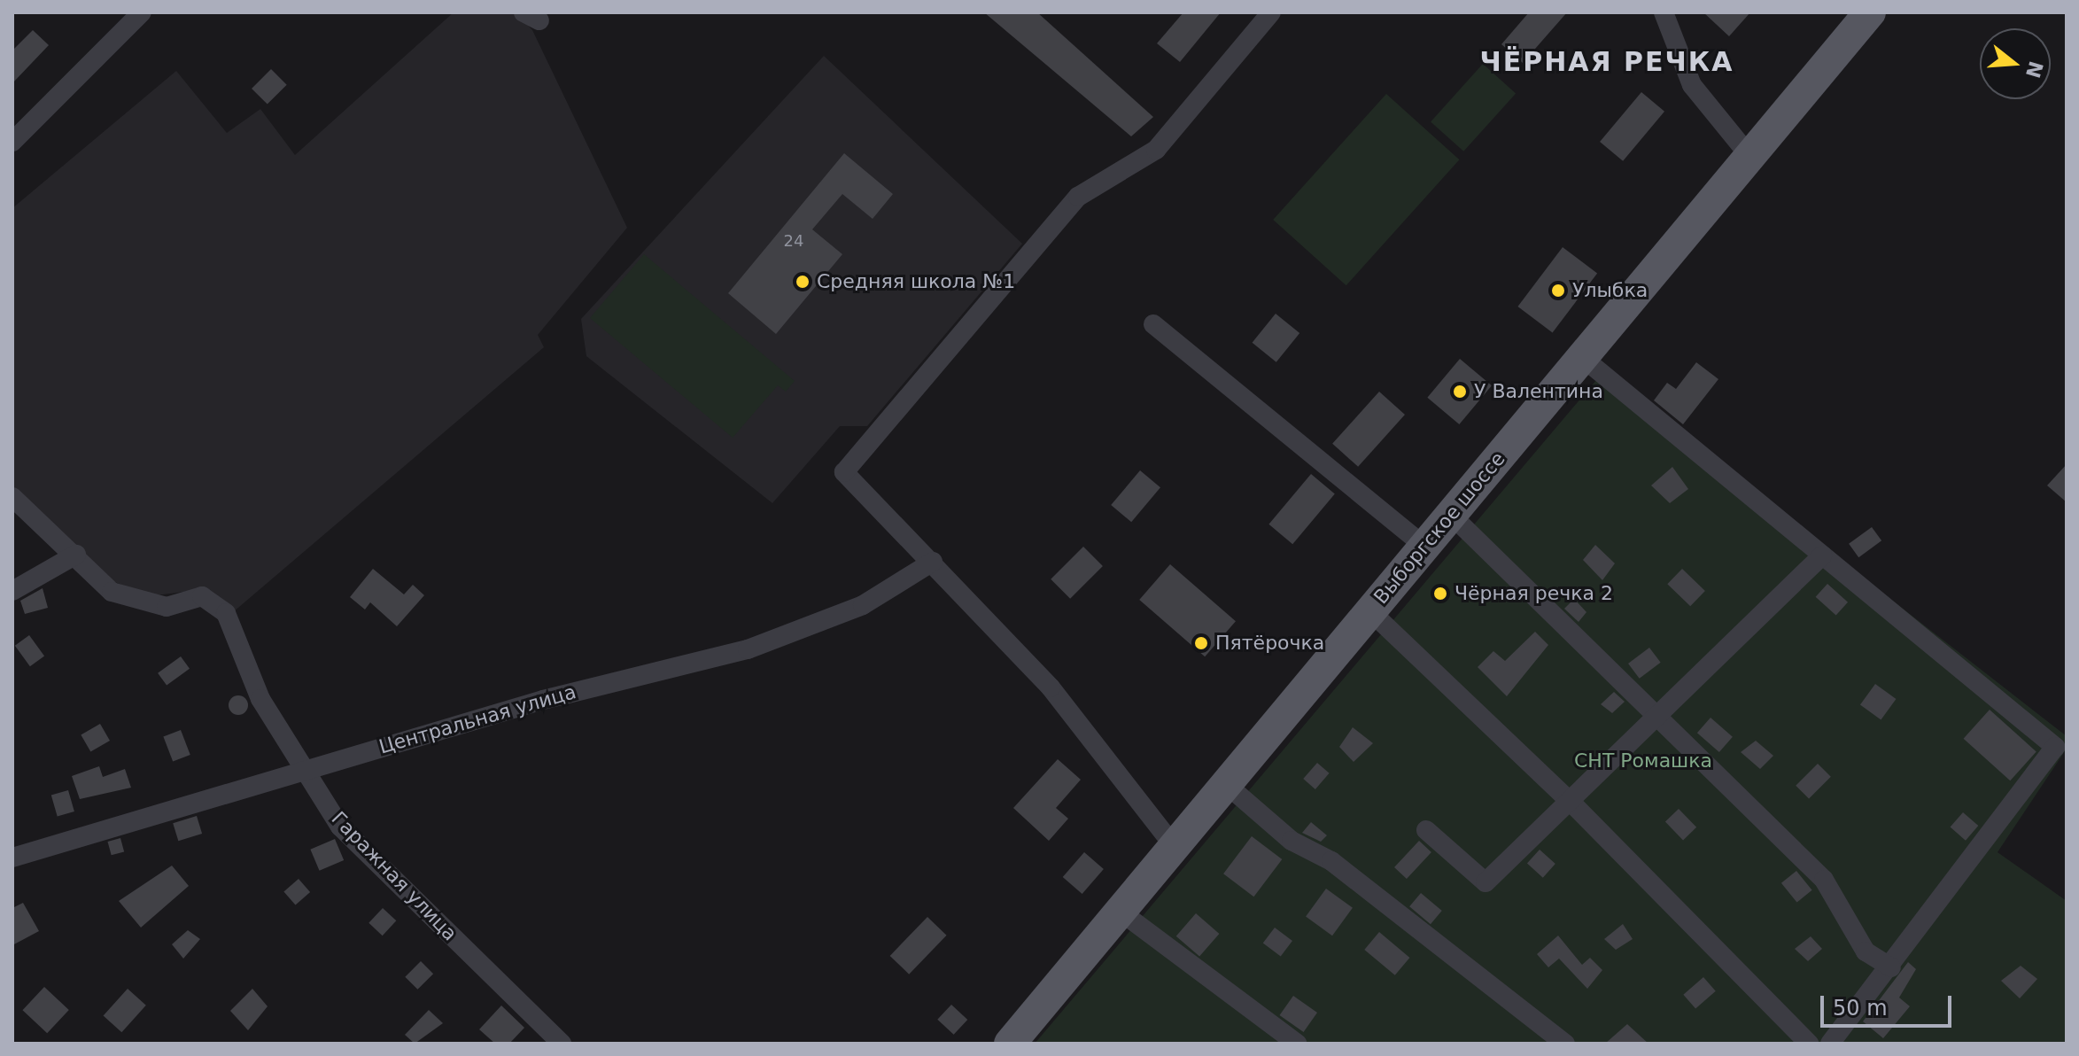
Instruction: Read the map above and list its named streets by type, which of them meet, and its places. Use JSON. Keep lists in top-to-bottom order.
{
  "streets": {
    "main road": ["Выборгское шоссе"],
    "street": ["Центральная улица", "Гаражная улица"]
  },
  "crossings": [
    ["Центральная улица", "Гаражная улица"]
  ],
  "districts": ["ЧЁРНАЯ РЕЧКА"],
  "parks": ["СНТ Ромашка"],
  "places": [
    "Средняя школа №1",
    "Улыбка",
    "У Валентина",
    "Чёрная речка 2",
    "Пятёрочка"
  ],
  "house_numbers": ["24"],
  "scale_bar": "50 m",
  "north": "right"
}
